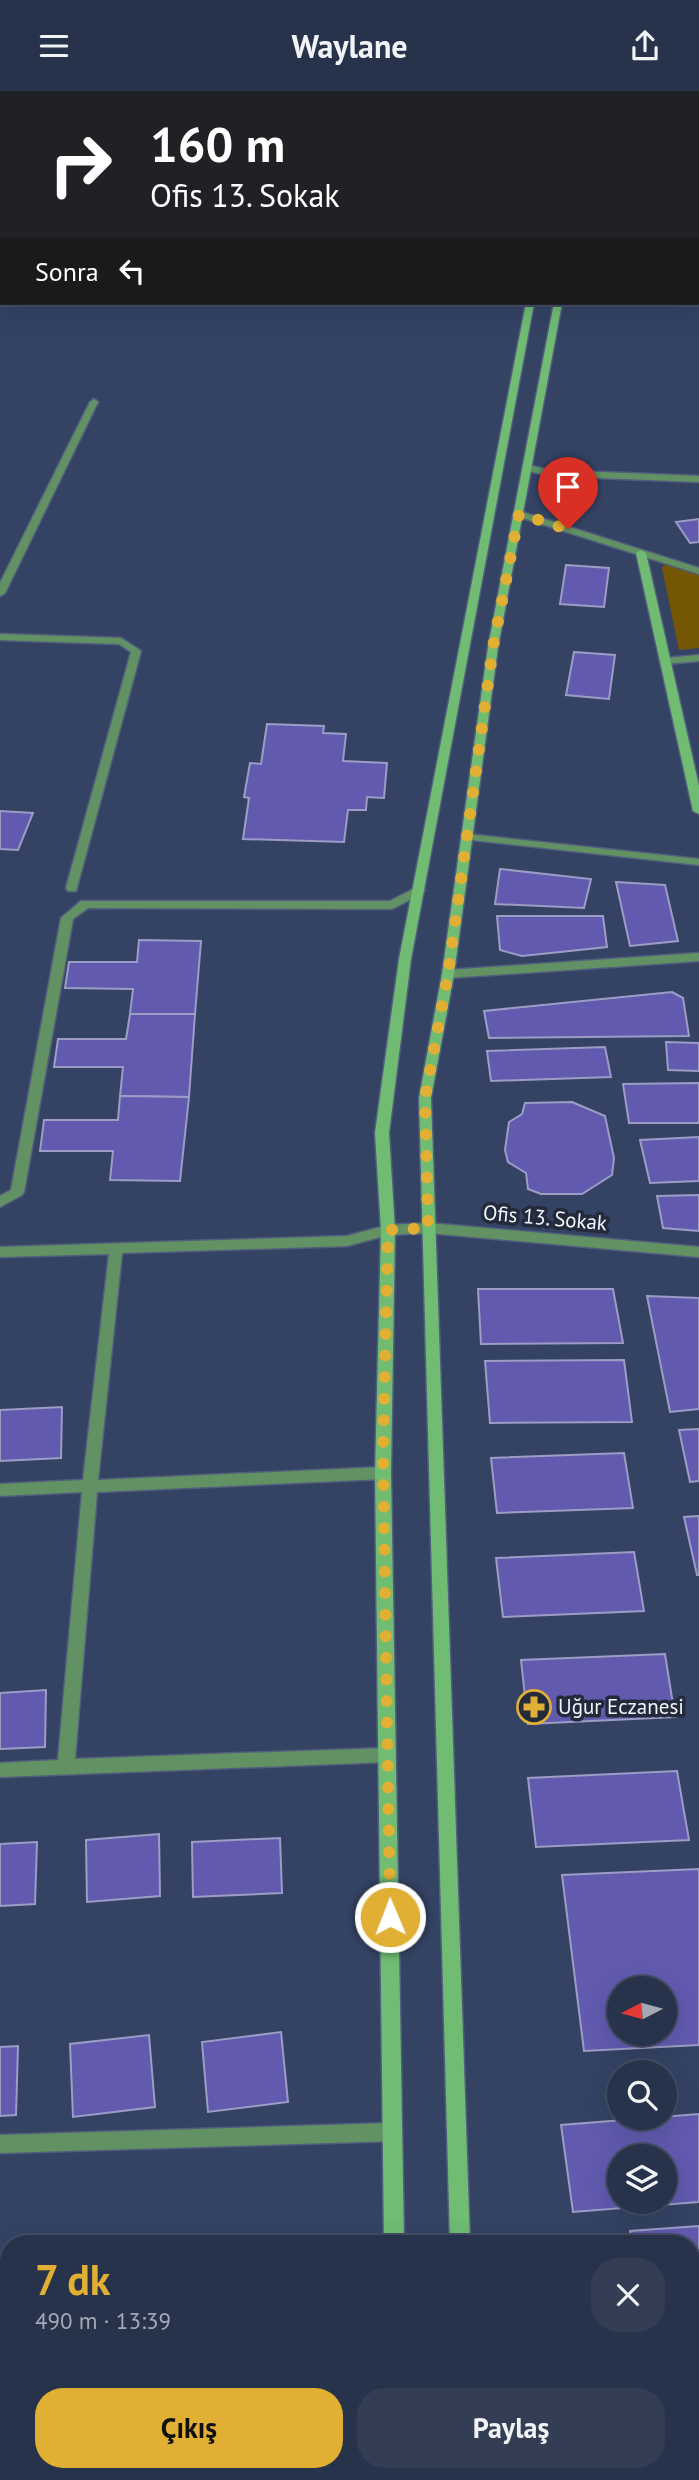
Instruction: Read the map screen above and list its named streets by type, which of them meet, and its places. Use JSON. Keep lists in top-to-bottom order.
{
  "streets": {
    "street": ["Ofis 13. Sokak"]
  },
  "places": {
    "pharmacy": ["Uğur Eczanesi"]
  },
  "north": "left",
  "page": {
    "header": "Waylane",
    "turn": ["160 m", "Ofis 13. Sokak"],
    "then": "Sonra",
    "heading": ["7 dk", "490 m · 13:39"],
    "buttons": ["Çıkış", "Paylaş"]
  }
}
